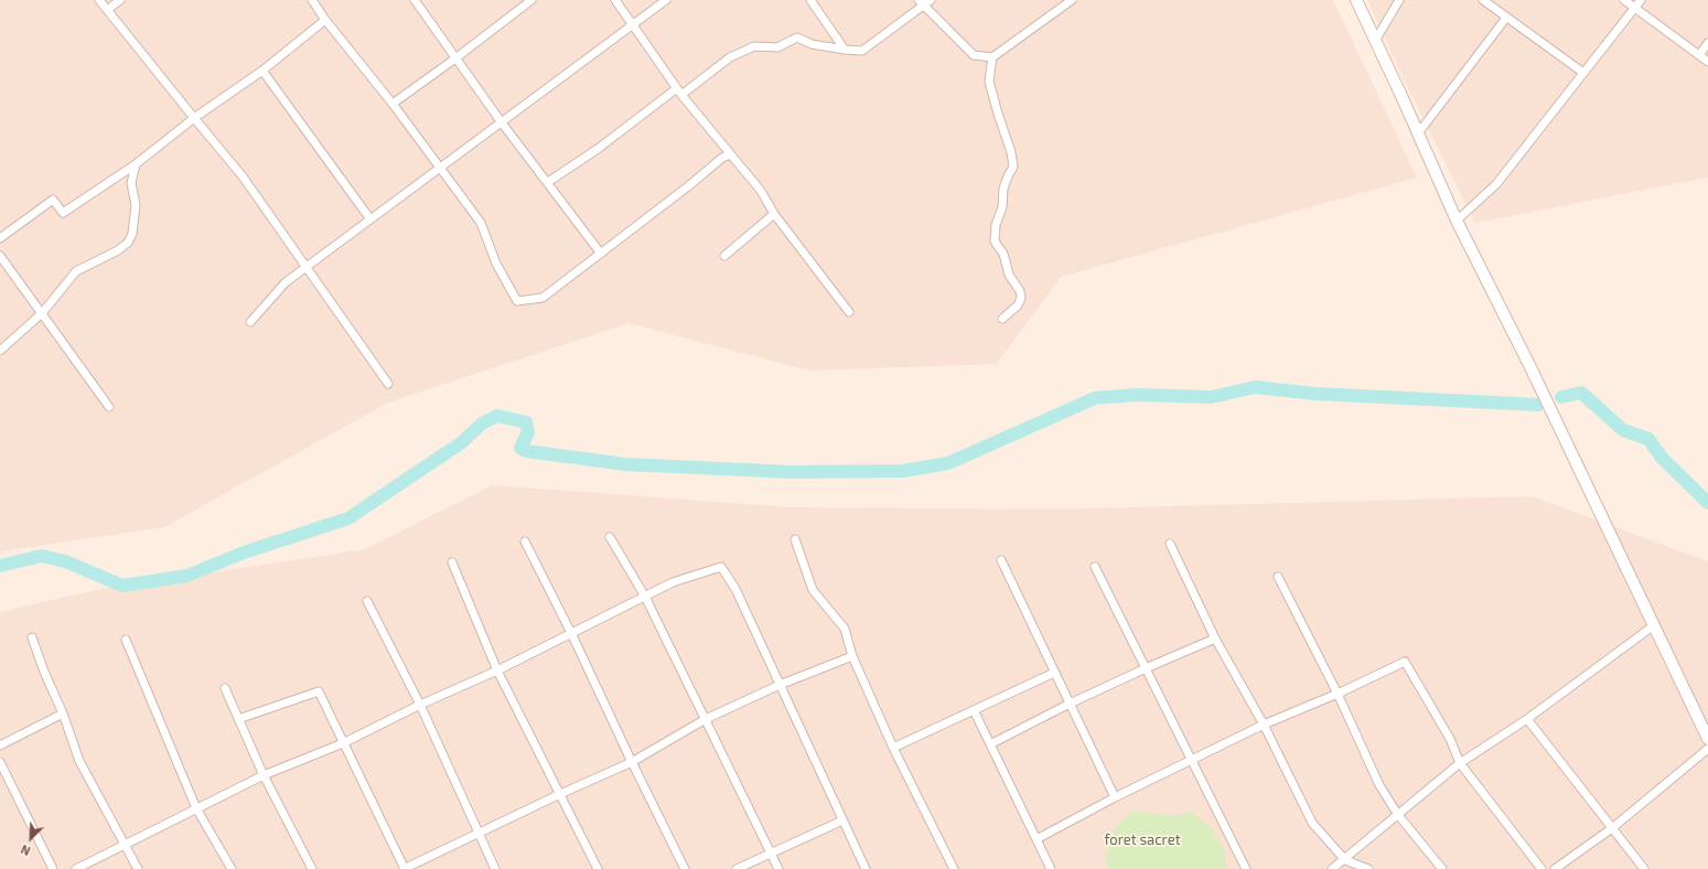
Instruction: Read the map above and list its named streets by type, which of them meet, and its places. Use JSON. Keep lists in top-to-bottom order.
{
  "parks": ["foret sacret"],
  "north": "bottom left"
}
